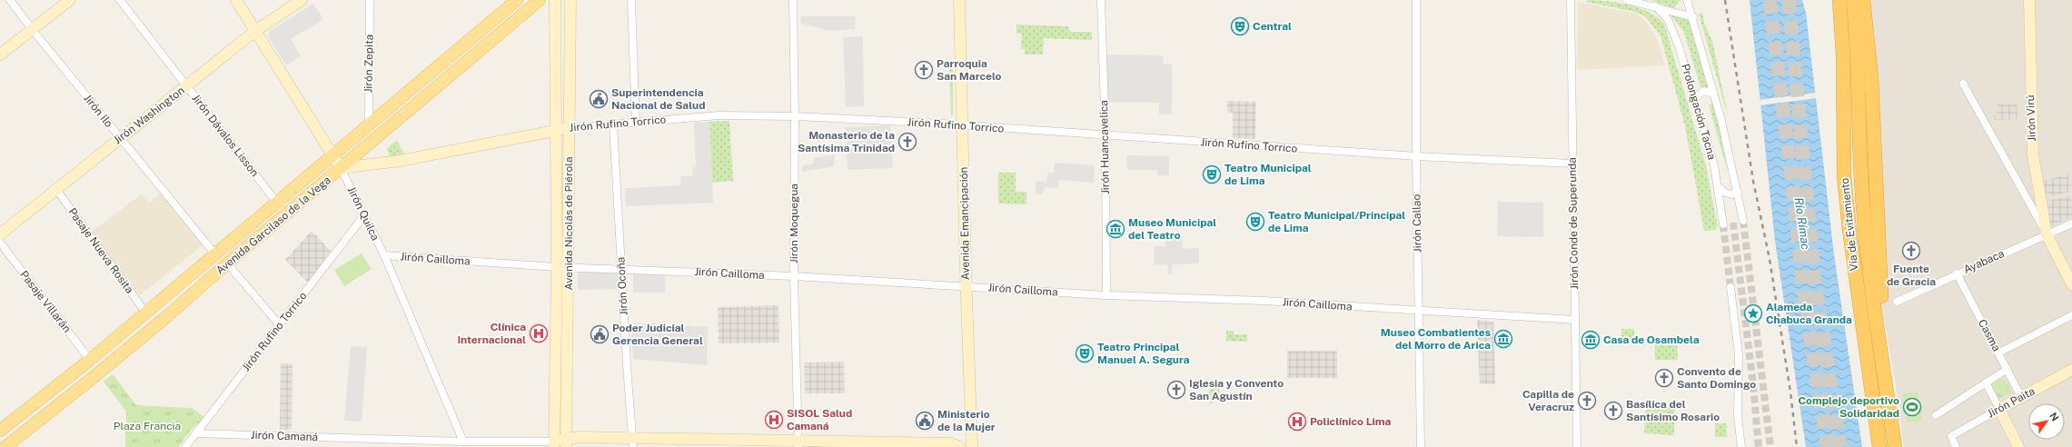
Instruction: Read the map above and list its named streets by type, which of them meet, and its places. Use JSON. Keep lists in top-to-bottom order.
{
  "streets": {
    "highway": ["Vía de Evitamiento"],
    "main road": ["Avenida Garcilaso de la Vega"],
    "street": [
      "Jirón Zepita",
      "Jirón Ilo",
      "Prolongación Tacna",
      "Jirón Washington",
      "Jirón Virú",
      "Jirón Rufino Torrico",
      "Jirón Dávalos Lisson",
      "Jirón Huancavelica",
      "Jirón Quilca",
      "Avenida Nicolás de Piérola",
      "Jirón Moquegua",
      "Avenida Emancipación",
      "Jirón Callao",
      "Jirón Conde de Superunda",
      "Pasaje Nueva Rosita",
      "Jirón Cailloma",
      "Ayabaca",
      "Jirón Ocoña",
      "Pasaje Villarán",
      "Casma",
      "Jirón Paita",
      "Jirón Camaná"
    ]
  },
  "crossings": [
    ["Jirón Zepita", "Avenida Garcilaso de la Vega"],
    ["Jirón Ilo", "Jirón Washington"],
    ["Jirón Ilo", "Avenida Garcilaso de la Vega"],
    ["Jirón Washington", "Jirón Dávalos Lisson"],
    ["Jirón Washington", "Jirón Quilca"],
    ["Jirón Washington", "Pasaje Nueva Rosita"],
    ["Jirón Virú", "Ayabaca"],
    ["Jirón Rufino Torrico", "Jirón Huancavelica"],
    ["Jirón Rufino Torrico", "Jirón Quilca"],
    ["Jirón Rufino Torrico", "Avenida Nicolás de Piérola"],
    ["Jirón Rufino Torrico", "Jirón Moquegua"],
    ["Jirón Rufino Torrico", "Avenida Emancipación"],
    ["Jirón Rufino Torrico", "Jirón Callao"],
    ["Jirón Rufino Torrico", "Jirón Conde de Superunda"],
    ["Jirón Rufino Torrico", "Avenida Garcilaso de la Vega"],
    ["Jirón Rufino Torrico", "Jirón Ocoña"],
    ["Jirón Rufino Torrico", "Jirón Camaná"],
    ["Jirón Dávalos Lisson", "Avenida Garcilaso de la Vega"],
    ["Jirón Huancavelica", "Jirón Cailloma"],
    ["Jirón Quilca", "Avenida Garcilaso de la Vega"],
    ["Jirón Quilca", "Jirón Cailloma"],
    ["Jirón Quilca", "Jirón Camaná"],
    ["Avenida Nicolás de Piérola", "Jirón Cailloma"],
    ["Avenida Nicolás de Piérola", "Jirón Camaná"],
    ["Jirón Moquegua", "Jirón Cailloma"],
    ["Jirón Moquegua", "Jirón Camaná"],
    ["Avenida Emancipación", "Jirón Cailloma"],
    ["Jirón Callao", "Jirón Cailloma"],
    ["Jirón Conde de Superunda", "Jirón Cailloma"],
    ["Avenida Garcilaso de la Vega", "Pasaje Nueva Rosita"],
    ["Avenida Garcilaso de la Vega", "Pasaje Villarán"],
    ["Jirón Cailloma", "Jirón Ocoña"],
    ["Ayabaca", "Casma"],
    ["Jirón Ocoña", "Jirón Camaná"],
    ["Casma", "Jirón Paita"]
  ],
  "water": ["Río Rímac"],
  "parks": ["Plaza Francia"],
  "places": {
    "theatre": [
      "Central",
      "Teatro Municipal de Lima",
      "Teatro Municipal/Principal de Lima",
      "Teatro Principal Manuel A. Segura"
    ],
    "church": [
      "Parroquia San Marcelo",
      "Monasterio de la Santísima Trinidad",
      "Fuente de Gracia",
      "Convento de Santo Domingo",
      "Iglesia y Convento San Agustín",
      "Capilla de Veracruz",
      "Basílica del Santísimo Rosario"
    ],
    "public building": ["Superintendencia Nacional de Salud", "Poder Judicial Gerencia General", "Ministerio de la Mujer"],
    "museum": ["Museo Municipal del Teatro", "Museo Combatientes del Morro de Arica", "Casa de Osambela"],
    "place": ["Alameda Chabuca Granda"],
    "hospital": ["Clínica Internacional", "SISOL Salud Camaná", "Policlínico Lima"],
    "sports": ["Complejo deportivo Solidaridad"]
  },
  "north": "top right"
}
